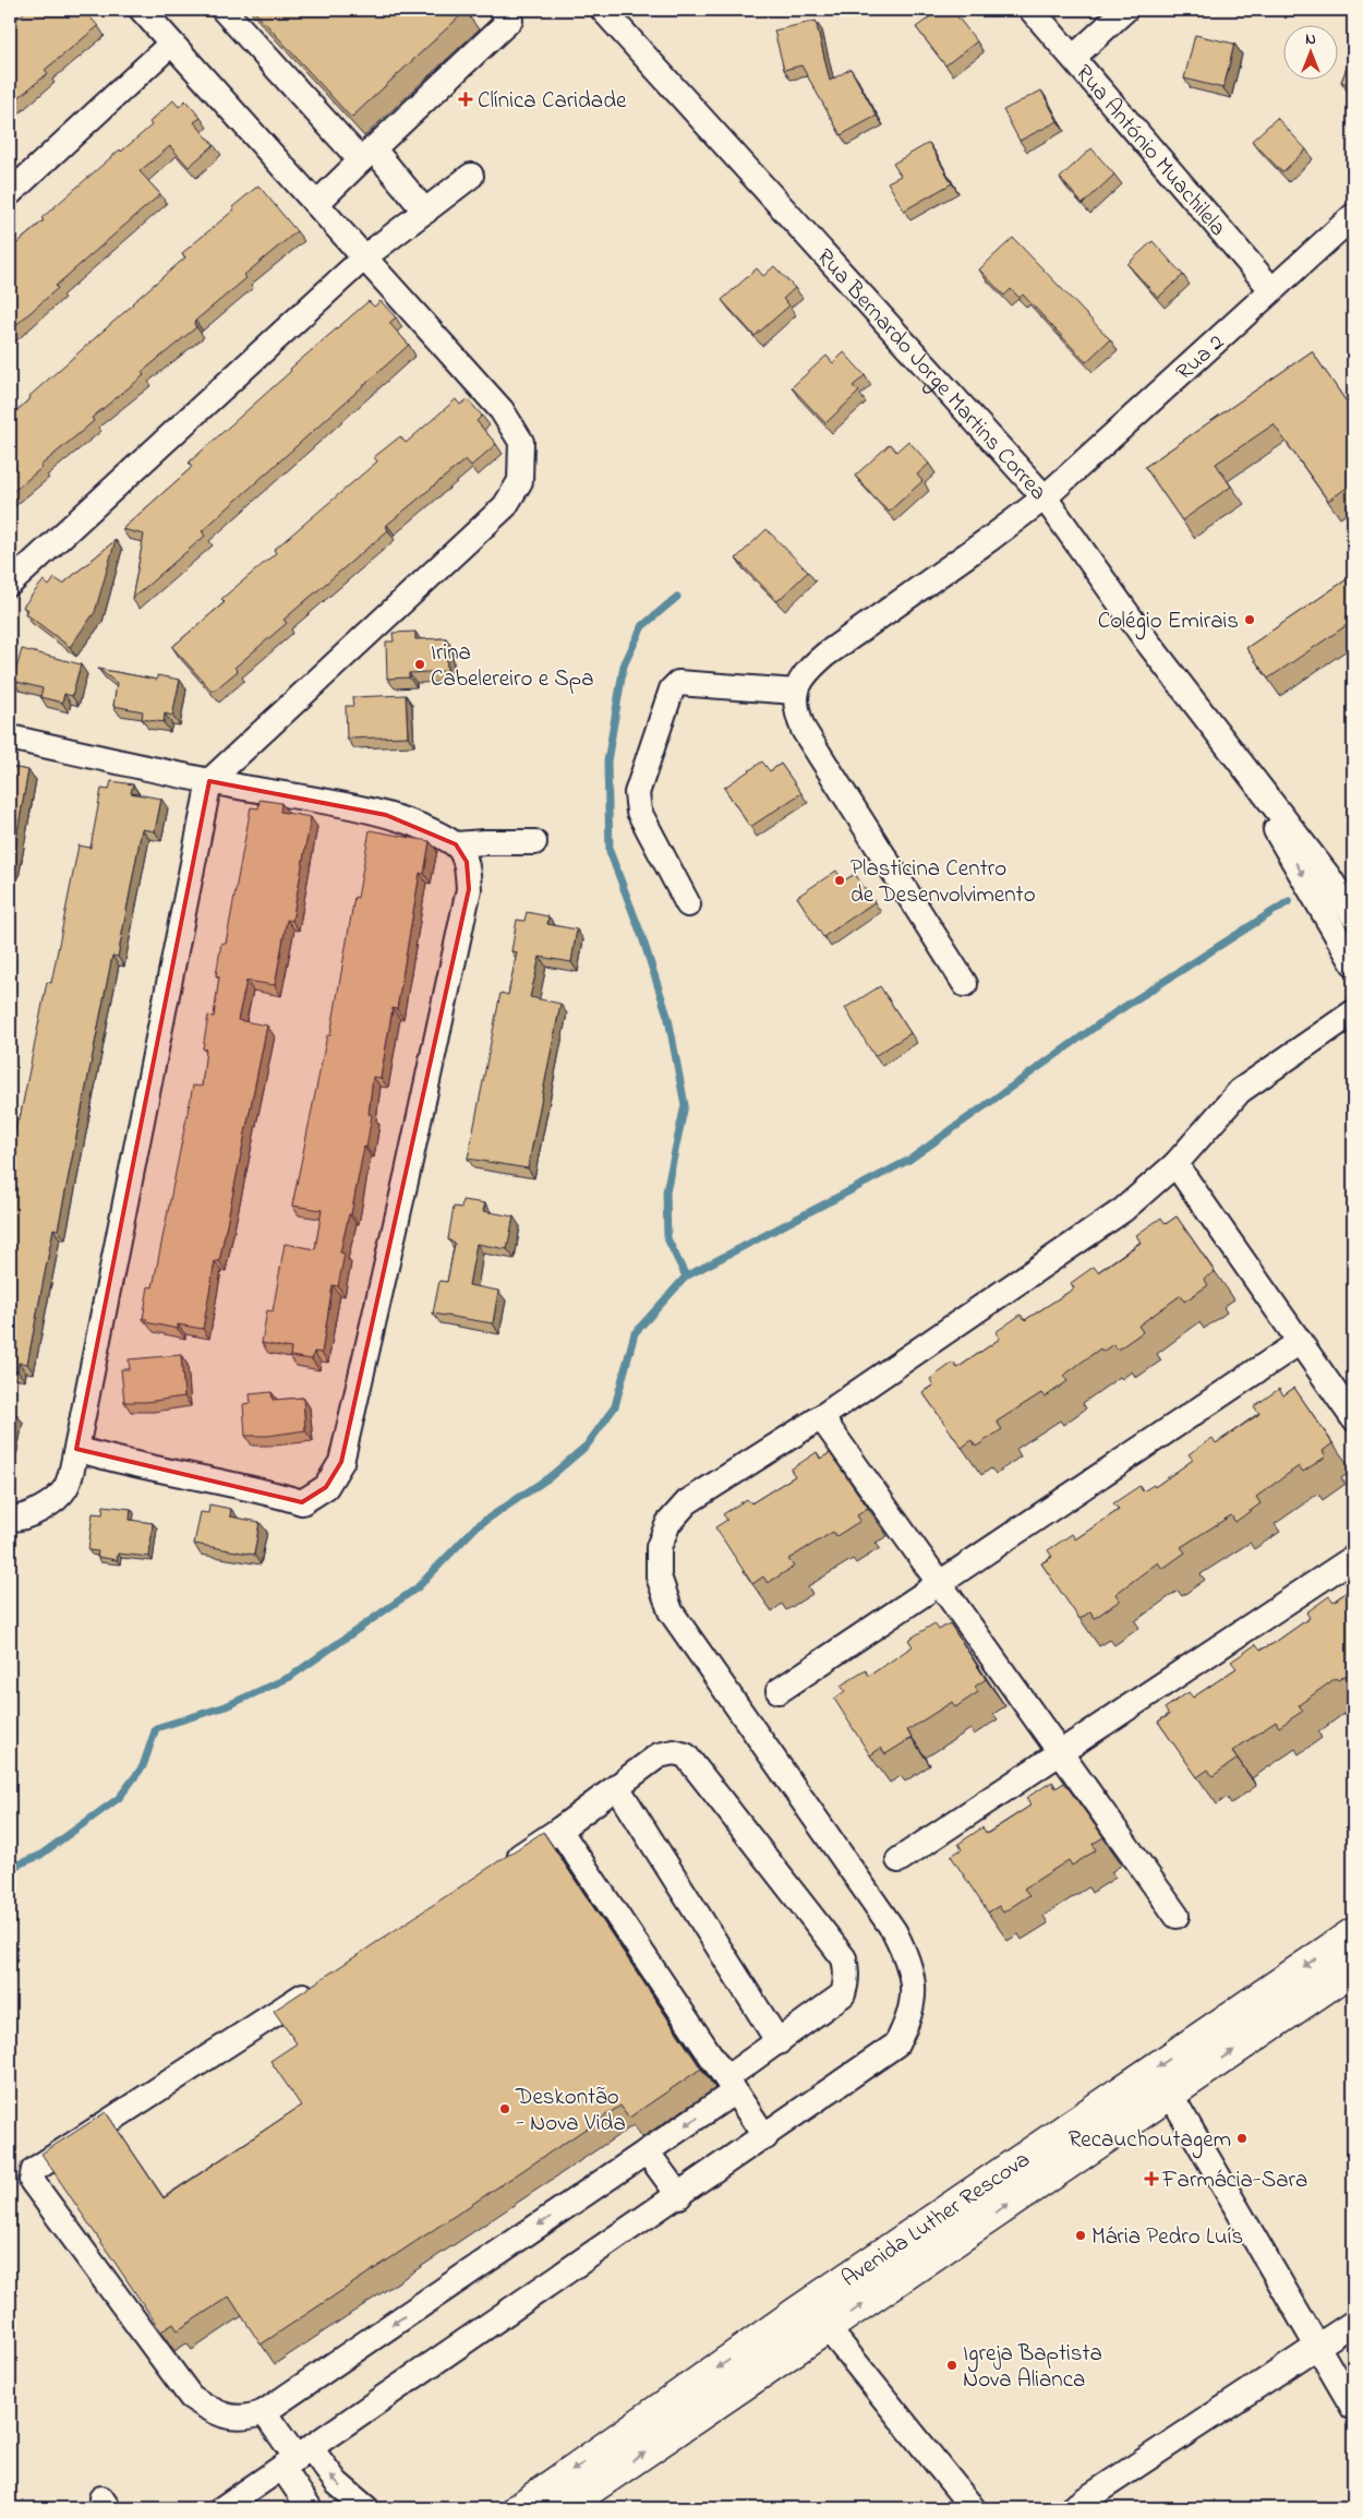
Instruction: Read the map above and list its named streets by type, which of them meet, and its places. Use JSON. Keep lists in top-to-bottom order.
{
  "streets": {
    "main road": ["Avenida Luther Rescova"],
    "street": ["Rua António Muachilela", "Rua 2", "Rua Bernardo Jorge Martins Correa"]
  },
  "crossings": [
    ["Rua António Muachilela", "Rua 2"],
    ["Rua 2", "Rua Bernardo Jorge Martins Correa"]
  ],
  "places": {
    "health": ["Clínica Caridade", "Farmácia-Sara"],
    "other": [
      "Colégio Emirais",
      "Irina Cabelereiro e Spa",
      "Plasticina Centro de Desenvolvimento",
      "Deskontão - Nova Vida",
      "Recauchoutagem",
      "Mária Pedro Luís",
      "Igreja Baptista Nova Alianca"
    ]
  },
  "north": "top"
}
